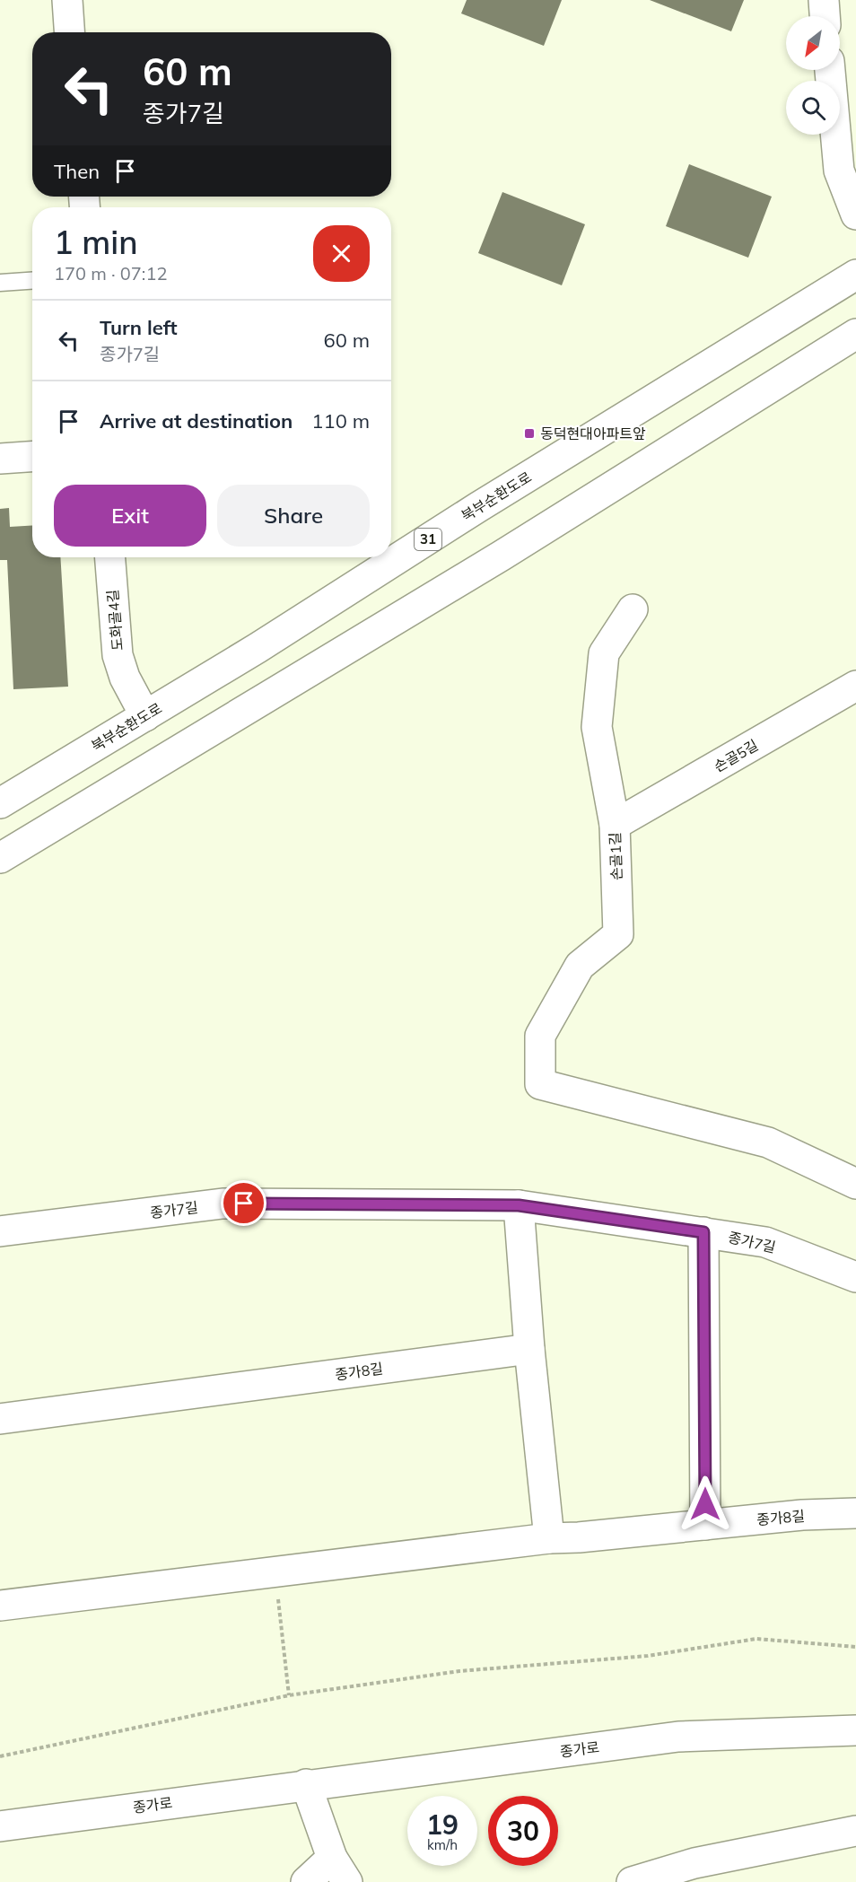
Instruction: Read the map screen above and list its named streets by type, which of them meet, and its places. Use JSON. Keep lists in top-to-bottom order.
{
  "streets": {
    "street": [
      "북부순환도로",
      "31",
      "도화골4길",
      "손골5길",
      "손골1길",
      "종가7길",
      "종가8길",
      "종가로"
    ]
  },
  "crossings": [
    ["북부순환도로", "도화골4길"],
    ["손골5길", "손골1길"]
  ],
  "places": {
    "transit": ["동덕현대아파트앞"]
  },
  "north": "bottom left",
  "page": {
    "turn": ["60 m", "종가7길"],
    "then": "Then",
    "heading": ["1 min", "170 m · 07:12"],
    "list": [
      {
        "name": "Turn left",
        "note": "종가7길",
        "value": "60 m"
      },
      {
        "name": "Arrive at destination",
        "value": "110 m"
      }
    ],
    "buttons": ["Exit", "Share"],
    "speed": "19 km/h",
    "limit": "30"
  }
}
